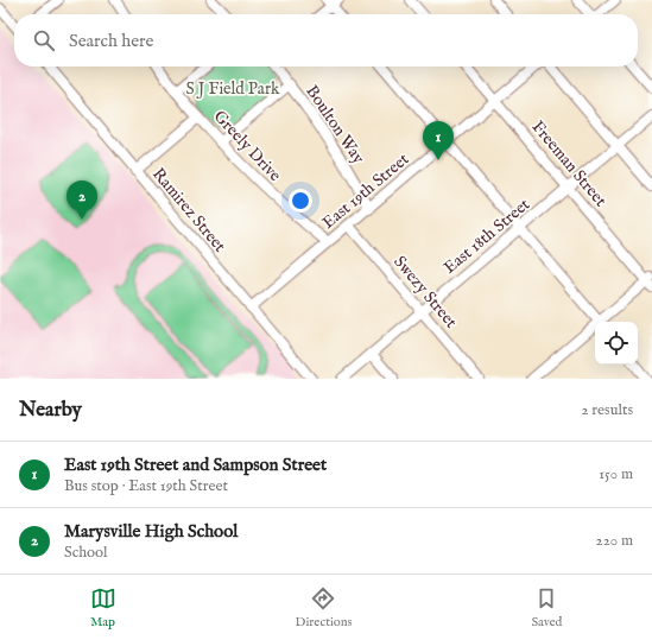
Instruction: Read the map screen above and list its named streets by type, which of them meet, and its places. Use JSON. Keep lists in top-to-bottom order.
{
  "streets": {
    "street": [
      "Boulton Way",
      "Greely Drive",
      "Freeman Street",
      "East 19th Street",
      "Ramirez Street",
      "East 18th Street",
      "Swezy Street"
    ]
  },
  "crossings": [
    ["Boulton Way", "East 19th Street"],
    ["Greely Drive", "East 19th Street"],
    ["Freeman Street", "East 19th Street"],
    ["Freeman Street", "East 18th Street"],
    ["East 19th Street", "Ramirez Street"],
    ["East 19th Street", "Swezy Street"],
    ["East 18th Street", "Swezy Street"]
  ],
  "parks": ["S J Field Park"],
  "page": {
    "search": "Search here",
    "pins": ["1", "2"],
    "heading": ["Nearby", "2 results"],
    "list": [
      {
        "mark": "1",
        "name": "East 19th Street and Sampson Street",
        "note": "Bus stop · East 19th Street",
        "value": "150 m"
      },
      {
        "mark": "2",
        "name": "Marysville High School",
        "note": "School",
        "value": "220 m"
      }
    ],
    "nav": ["Map", "Directions", "Saved"]
  }
}
